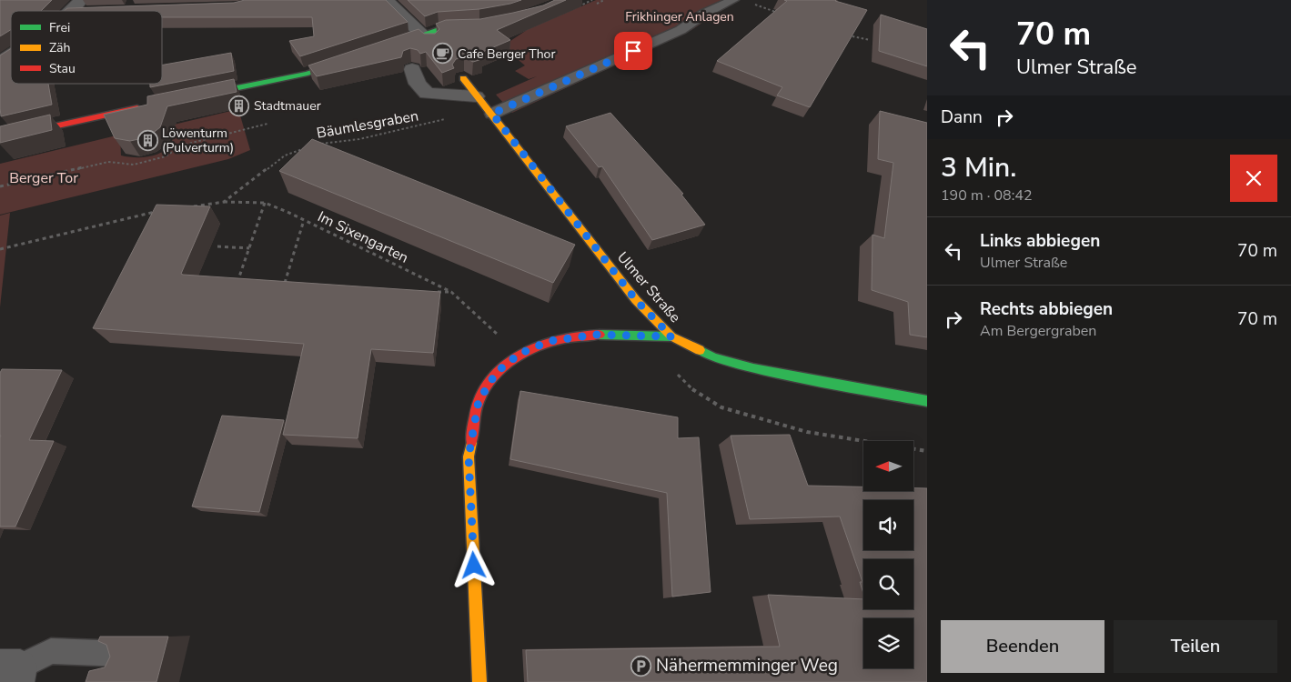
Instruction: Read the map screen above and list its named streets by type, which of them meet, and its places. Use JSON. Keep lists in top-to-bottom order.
{
  "streets": {
    "street": ["Ulmer Straße"],
    "path": ["Bäumlesgraben", "Im Sixengarten"]
  },
  "crossings": [
    ["Bäumlesgraben", "Im Sixengarten"],
    ["Bäumlesgraben", "Ulmer Straße"]
  ],
  "parks": ["Frikhinger Anlagen", "Berger Tor"],
  "places": {
    "cafe": ["Cafe Berger Thor"],
    "building": ["Stadtmauer", "Löwenturm (Pulverturm)"],
    "parking": ["Nähermemminger Weg"]
  },
  "legend": ["Frei", "Zäh", "Stau"],
  "north": "left",
  "page": {
    "turn": ["70 m", "Ulmer Straße"],
    "then": "Dann",
    "heading": ["3 Min.", "190 m · 08:42"],
    "list": [
      {
        "name": "Links abbiegen",
        "note": "Ulmer Straße",
        "value": "70 m"
      },
      {
        "name": "Rechts abbiegen",
        "note": "Am Bergergraben",
        "value": "70 m"
      }
    ],
    "buttons": ["Beenden", "Teilen"]
  }
}
